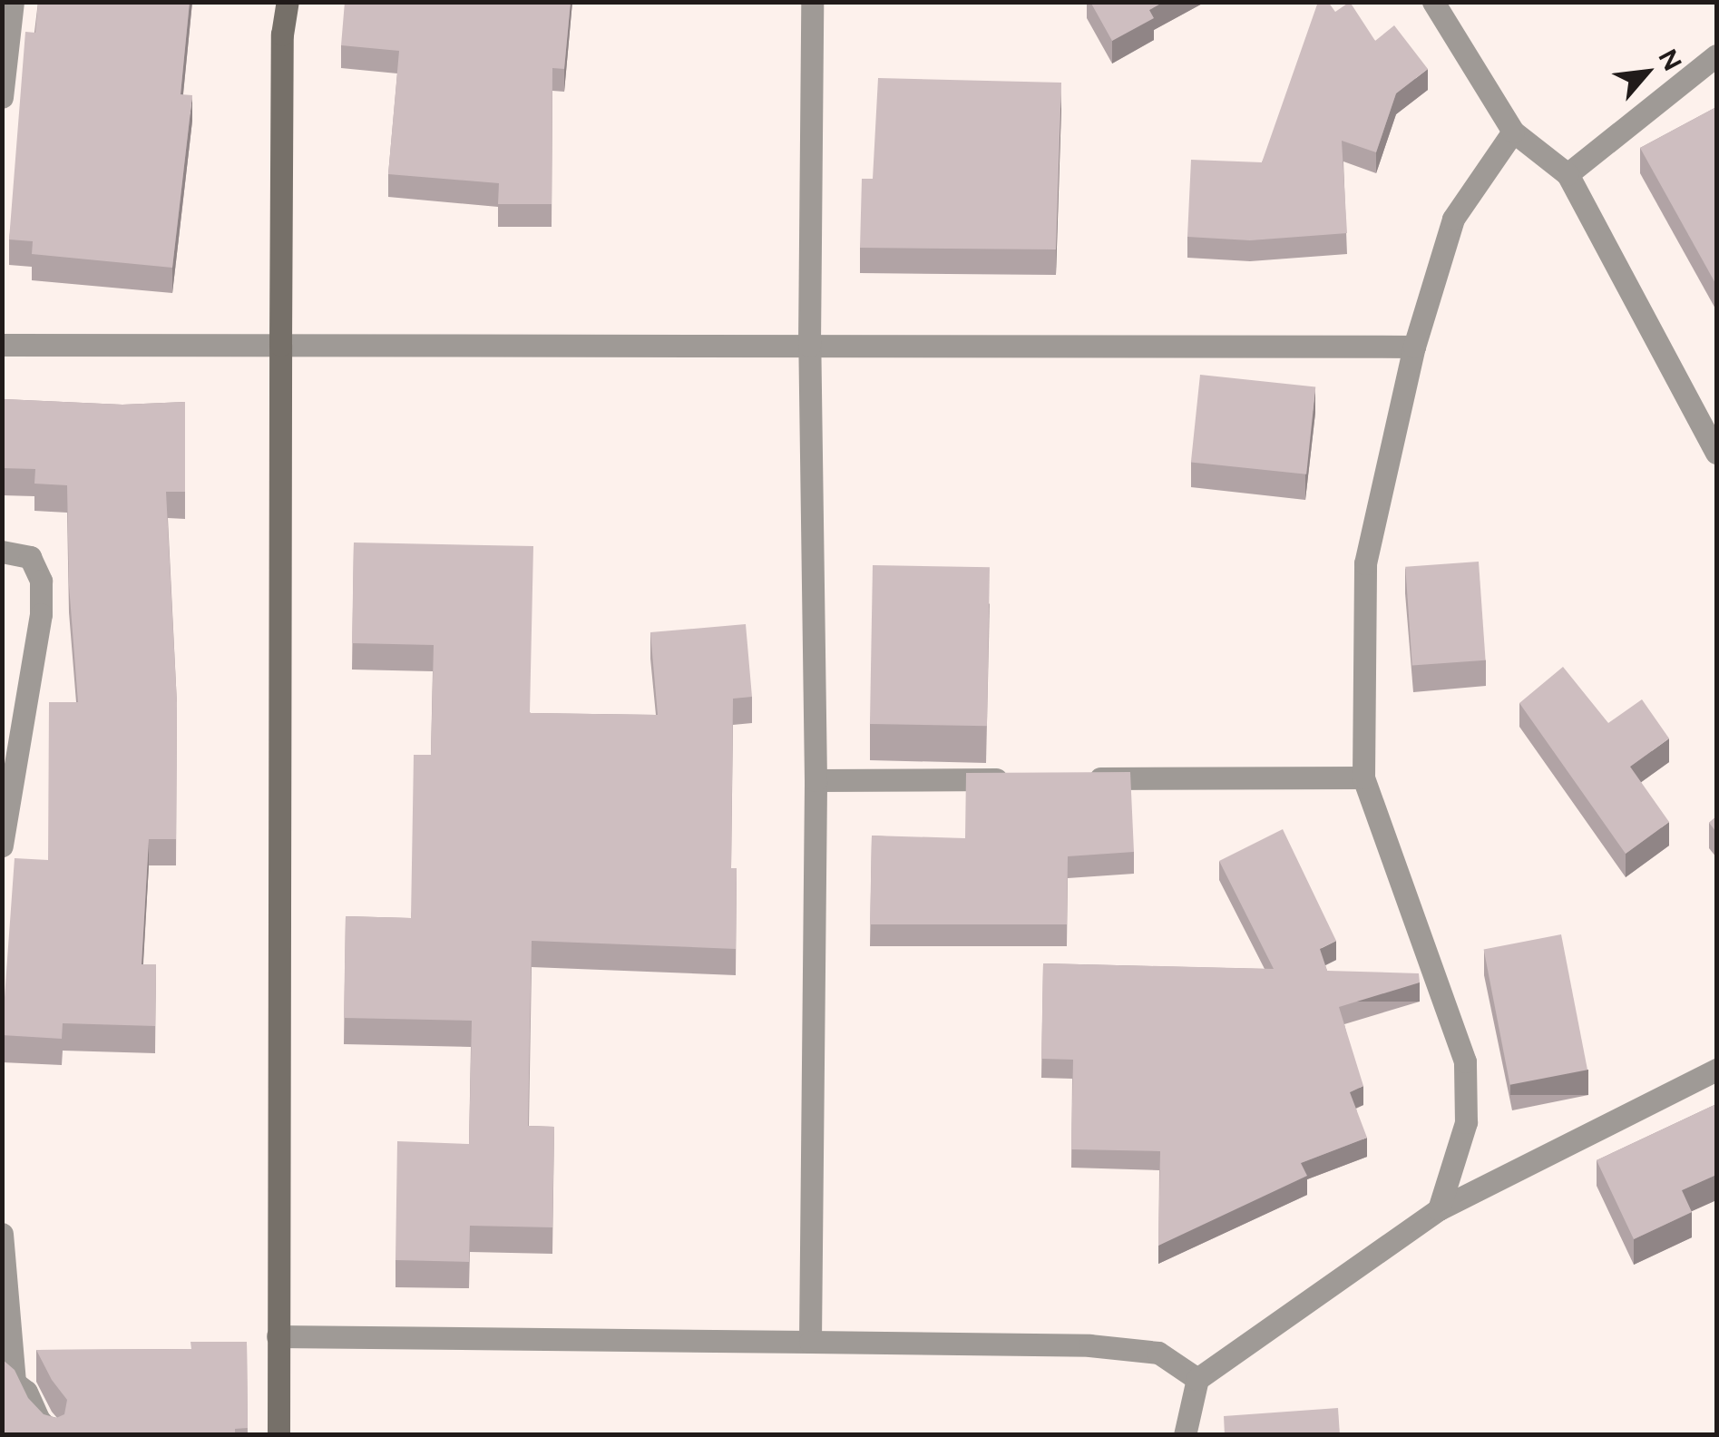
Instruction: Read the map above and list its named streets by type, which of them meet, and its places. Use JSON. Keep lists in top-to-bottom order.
{
  "north": "top right"
}
